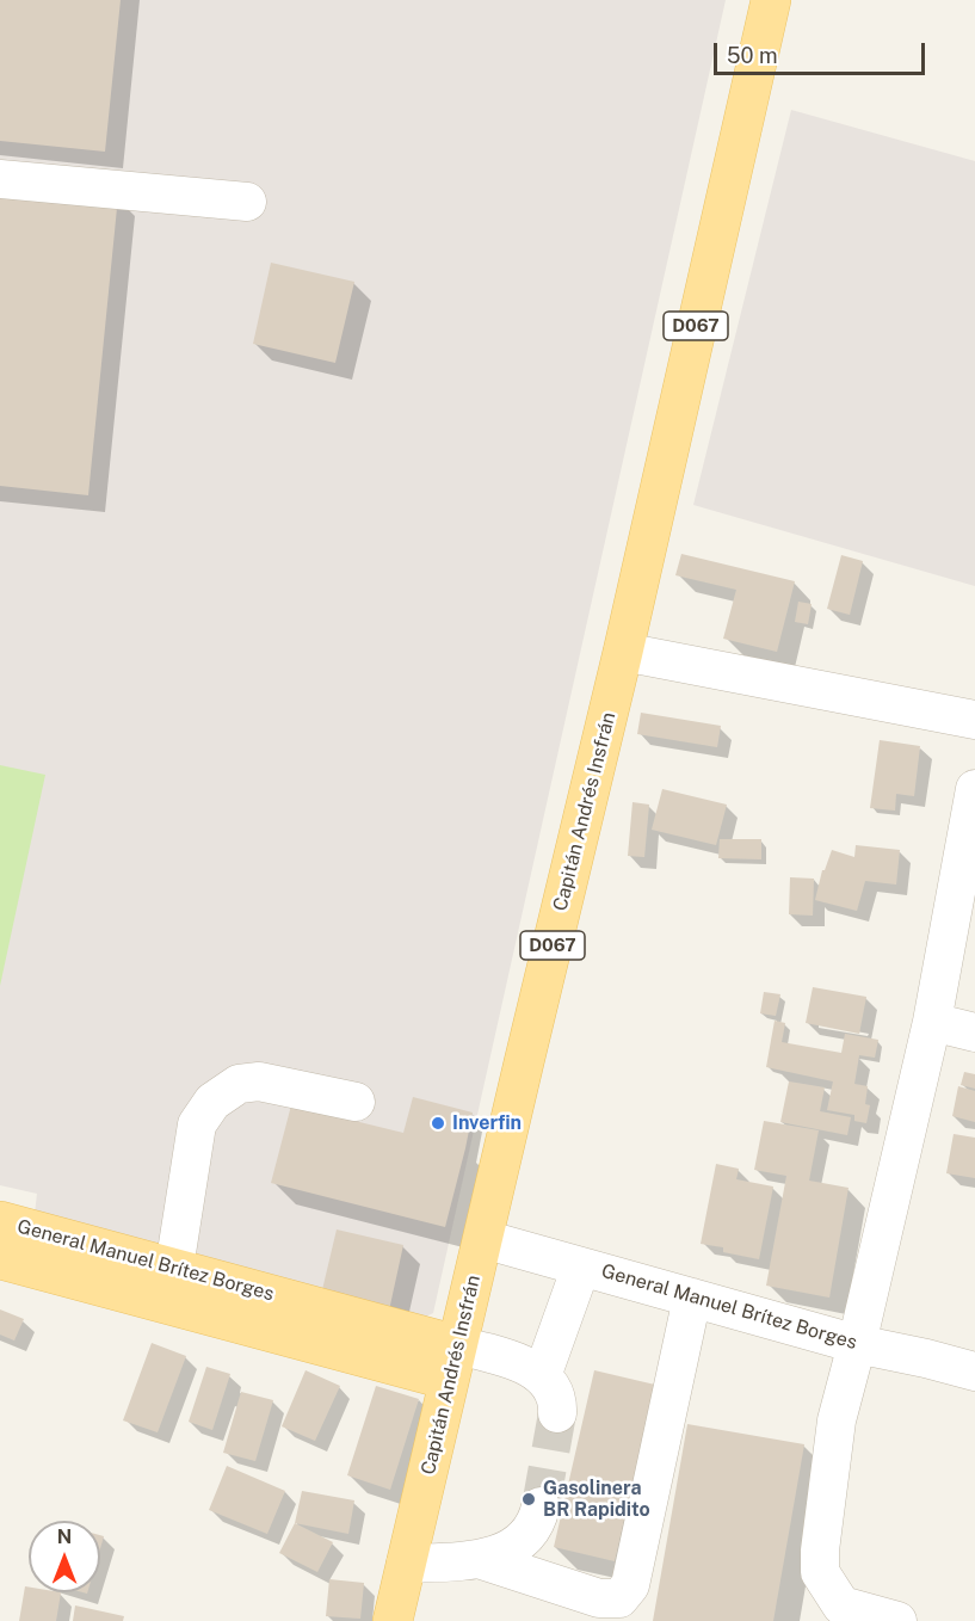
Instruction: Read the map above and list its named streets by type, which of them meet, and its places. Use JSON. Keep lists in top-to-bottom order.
{
  "streets": {
    "main road": ["D067", "Capitán Andrés Insfrán", "General Manuel Brítez Borges"]
  },
  "crossings": [
    ["Capitán Andrés Insfrán", "General Manuel Brítez Borges"]
  ],
  "places": ["Inverfin", "Gasolinera BR Rapidito"],
  "scale_bar": "50 m",
  "north": "top"
}
